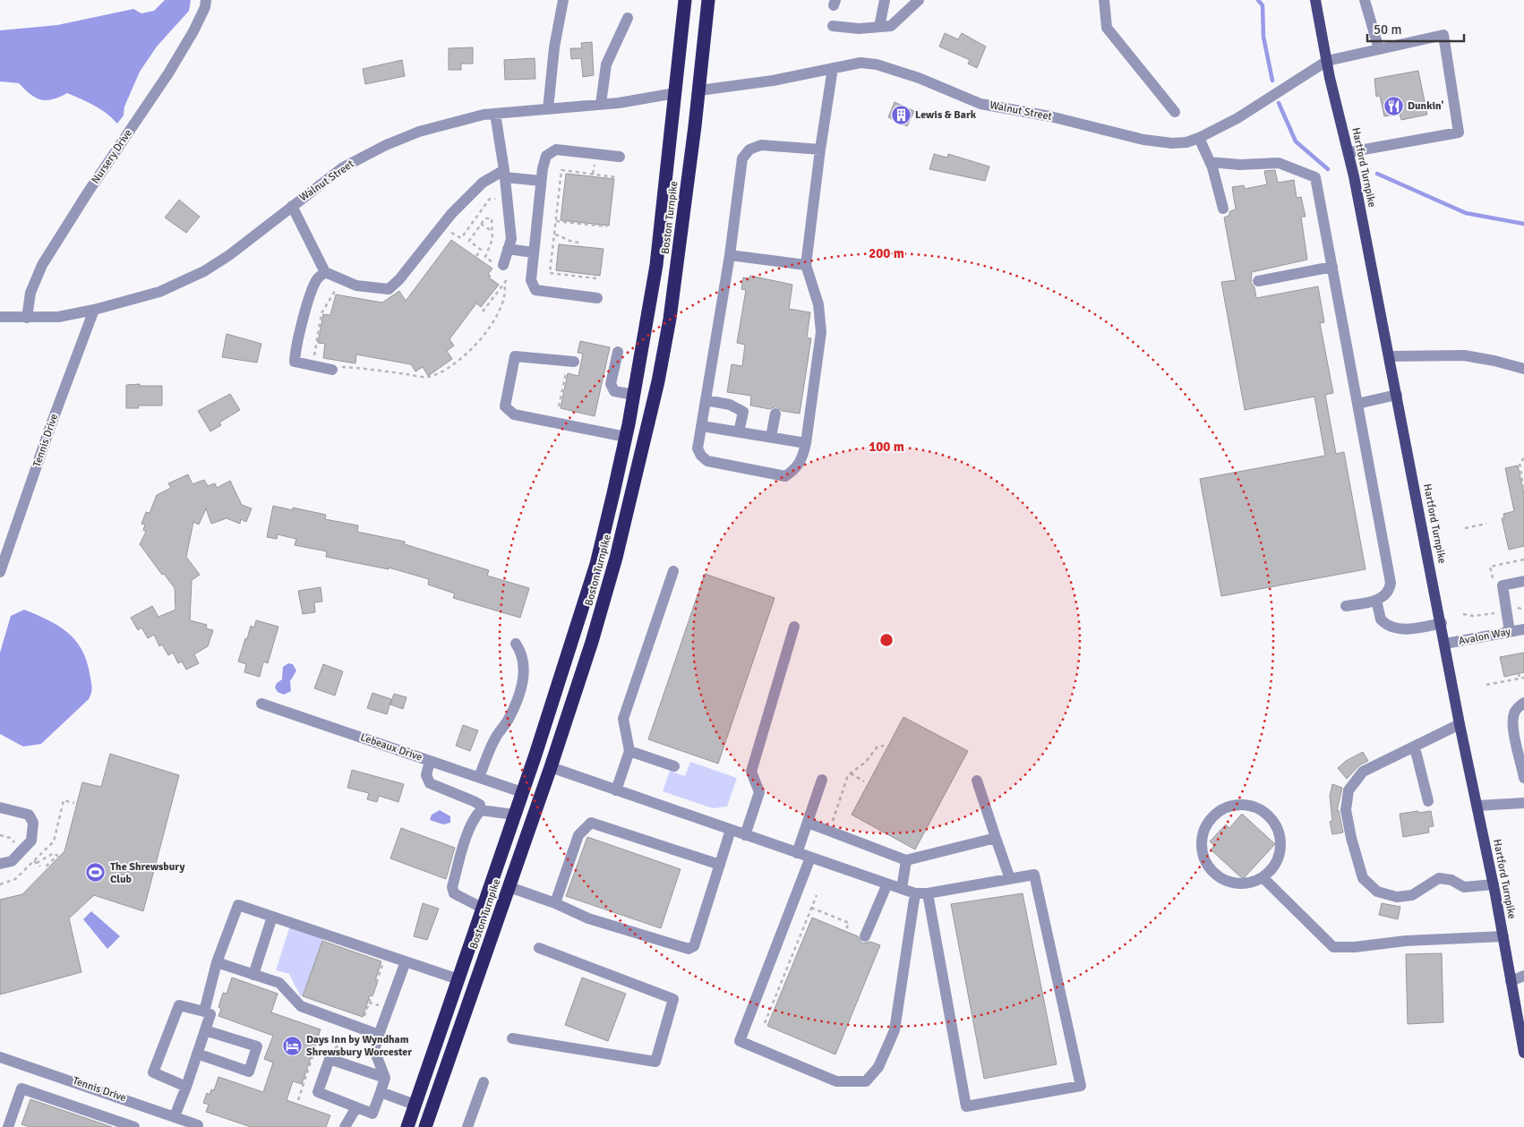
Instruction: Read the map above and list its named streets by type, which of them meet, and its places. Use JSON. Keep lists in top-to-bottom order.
{
  "streets": {
    "highway": ["Boston Turnpike"],
    "main road": ["Hartford Turnpike"],
    "street": [
      "Walnut Street",
      "Nursery Drive",
      "Tennis Drive",
      "Avalon Way",
      "Lebeaux Drive"
    ]
  },
  "crossings": [
    ["Walnut Street", "Nursery Drive"],
    ["Walnut Street", "Hartford Turnpike"],
    ["Walnut Street", "Boston Turnpike"],
    ["Walnut Street", "Tennis Drive"],
    ["Hartford Turnpike", "Avalon Way"],
    ["Boston Turnpike", "Lebeaux Drive"]
  ],
  "places": {
    "restaurant": ["Dunkin'"],
    "building": ["Lewis & Bark"],
    "sports": ["The Shrewsbury Club"],
    "hotel": ["Days Inn by Wyndham Shrewsbury Worcester"]
  },
  "scale_bar": "50 m",
  "rings": ["200 m", "100 m"]
}
